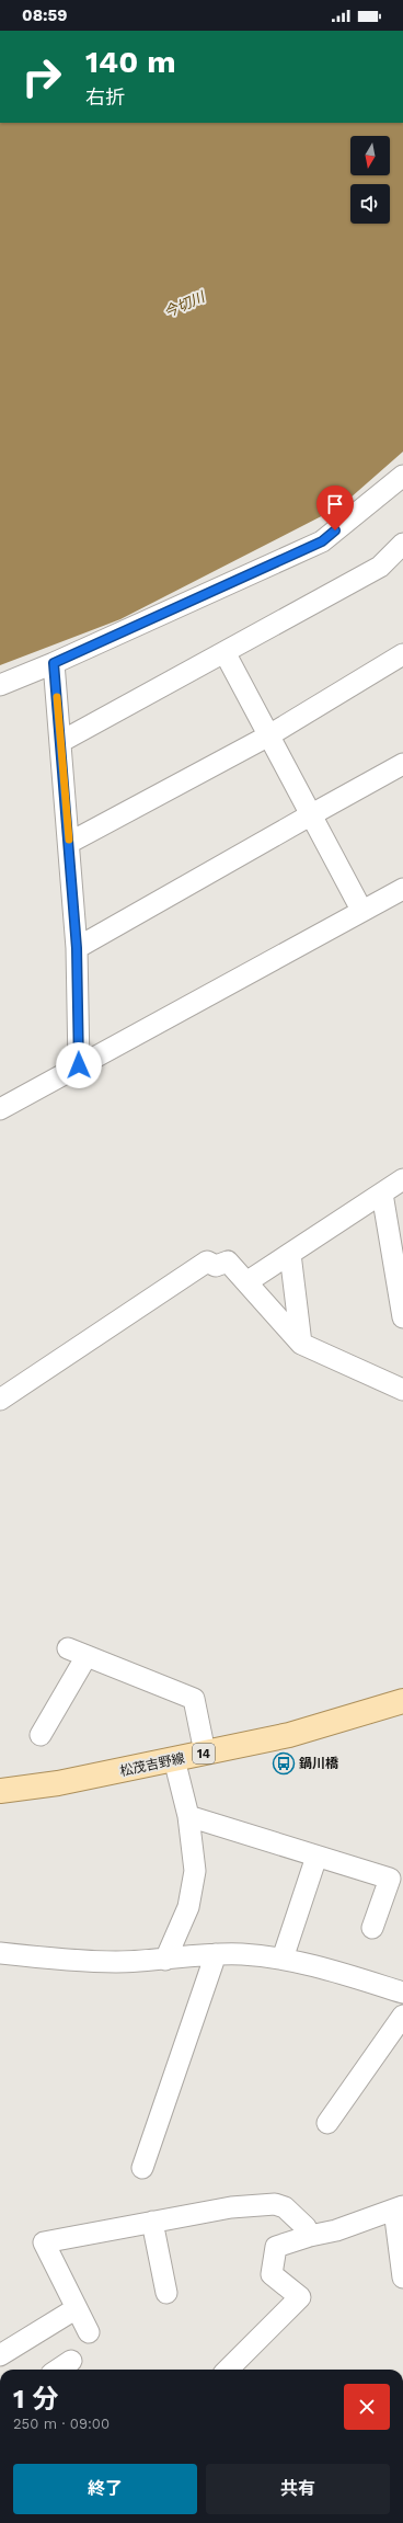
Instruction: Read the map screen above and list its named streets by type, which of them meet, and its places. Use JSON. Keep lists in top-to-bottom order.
{
  "streets": {
    "main road": ["14", "松茂吉野線"]
  },
  "water": ["今切川"],
  "places": {
    "bus stop": ["鍋川橋"]
  },
  "north": "bottom",
  "page": {
    "status": "08:59",
    "turn": ["140 m", "右折"],
    "heading": ["1 分", "250 m · 09:00"],
    "buttons": ["終了", "共有"]
  }
}
